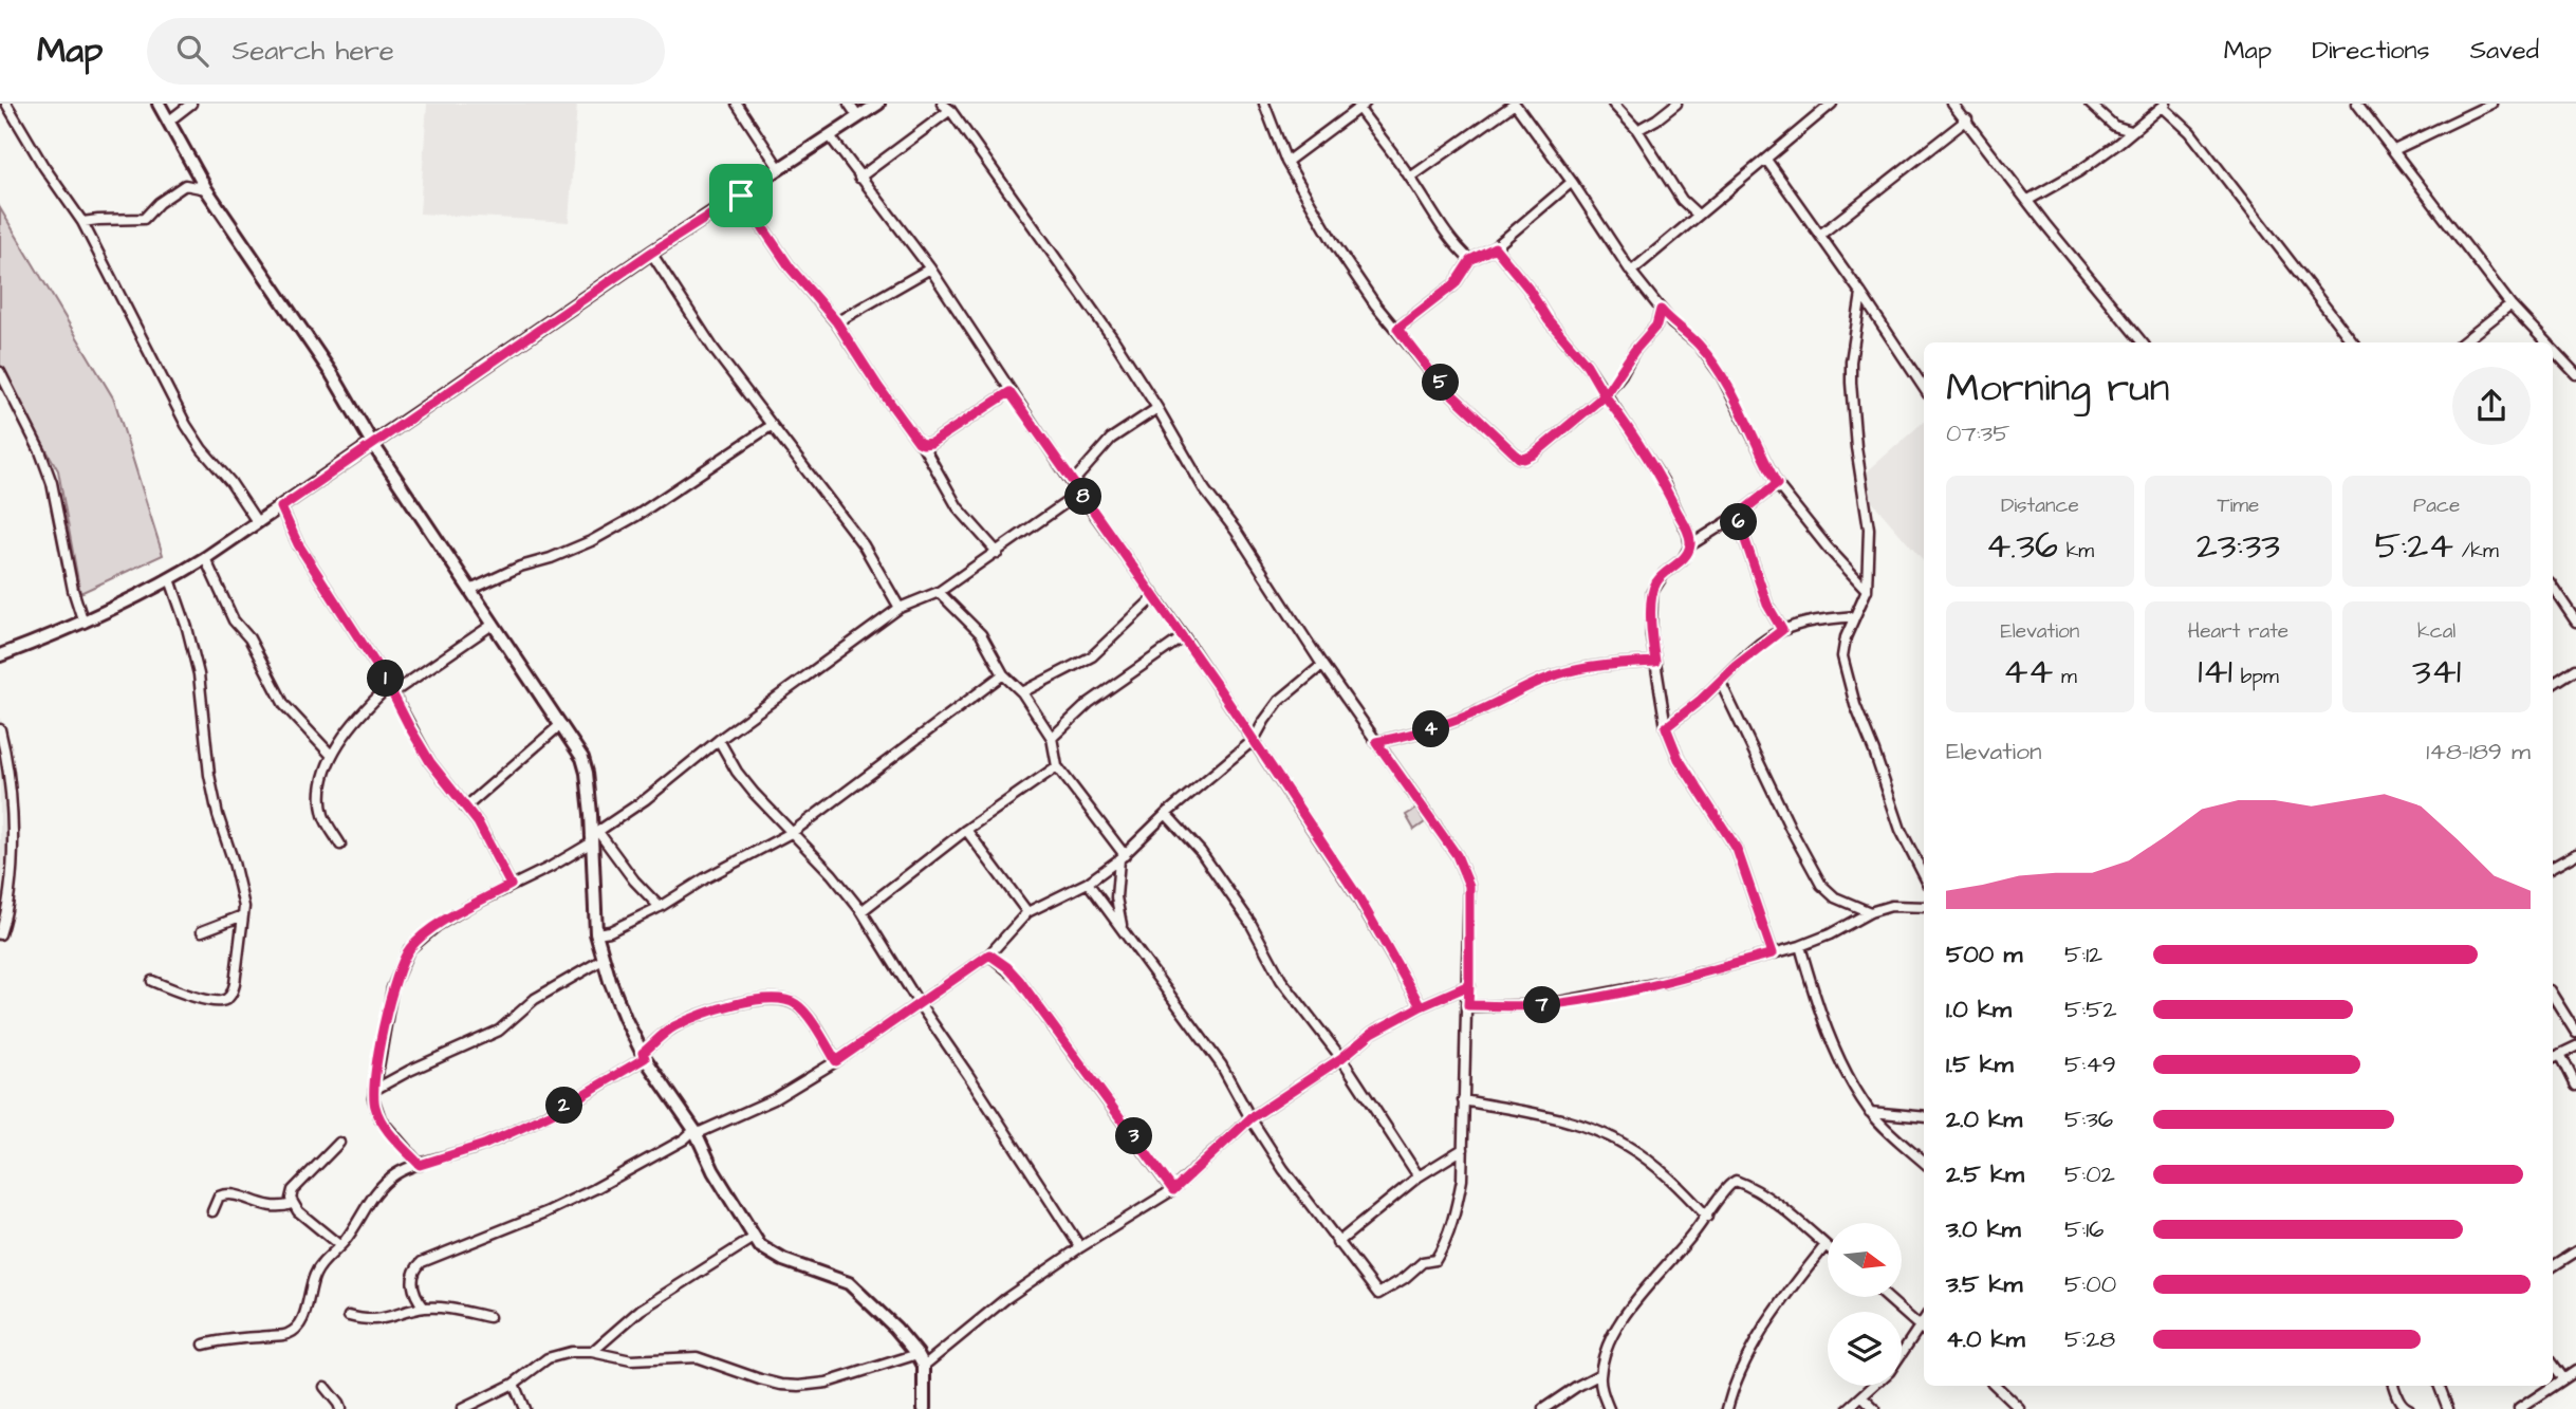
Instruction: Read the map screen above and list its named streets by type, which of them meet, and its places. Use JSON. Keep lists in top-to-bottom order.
{
  "north": "right",
  "page": {
    "header": "Map",
    "search": "Search here",
    "nav": ["Map", "Directions", "Saved"],
    "heading": ["Morning run", "07:35"],
    "pins": [
      "5",
      "8",
      "6",
      "1",
      "4",
      "7",
      "2",
      "3"
    ],
    "stats": [
      ["Distance", "4.36 km"],
      ["Time", "23:33"],
      ["Pace", "5:24 /km"],
      ["Elevation", "44 m"],
      ["Heart rate", "141 bpm"],
      ["kcal", "341"]
    ],
    "chart": ["Elevation", "148–189 m"],
    "list": [
      {
        "name": "500 m",
        "note": "5:12"
      },
      {
        "name": "1.0 km",
        "note": "5:52"
      },
      {
        "name": "1.5 km",
        "note": "5:49"
      },
      {
        "name": "2.0 km",
        "note": "5:36"
      },
      {
        "name": "2.5 km",
        "note": "5:02"
      },
      {
        "name": "3.0 km",
        "note": "5:16"
      },
      {
        "name": "3.5 km",
        "note": "5:00"
      },
      {
        "name": "4.0 km",
        "note": "5:28"
      }
    ]
  }
}
